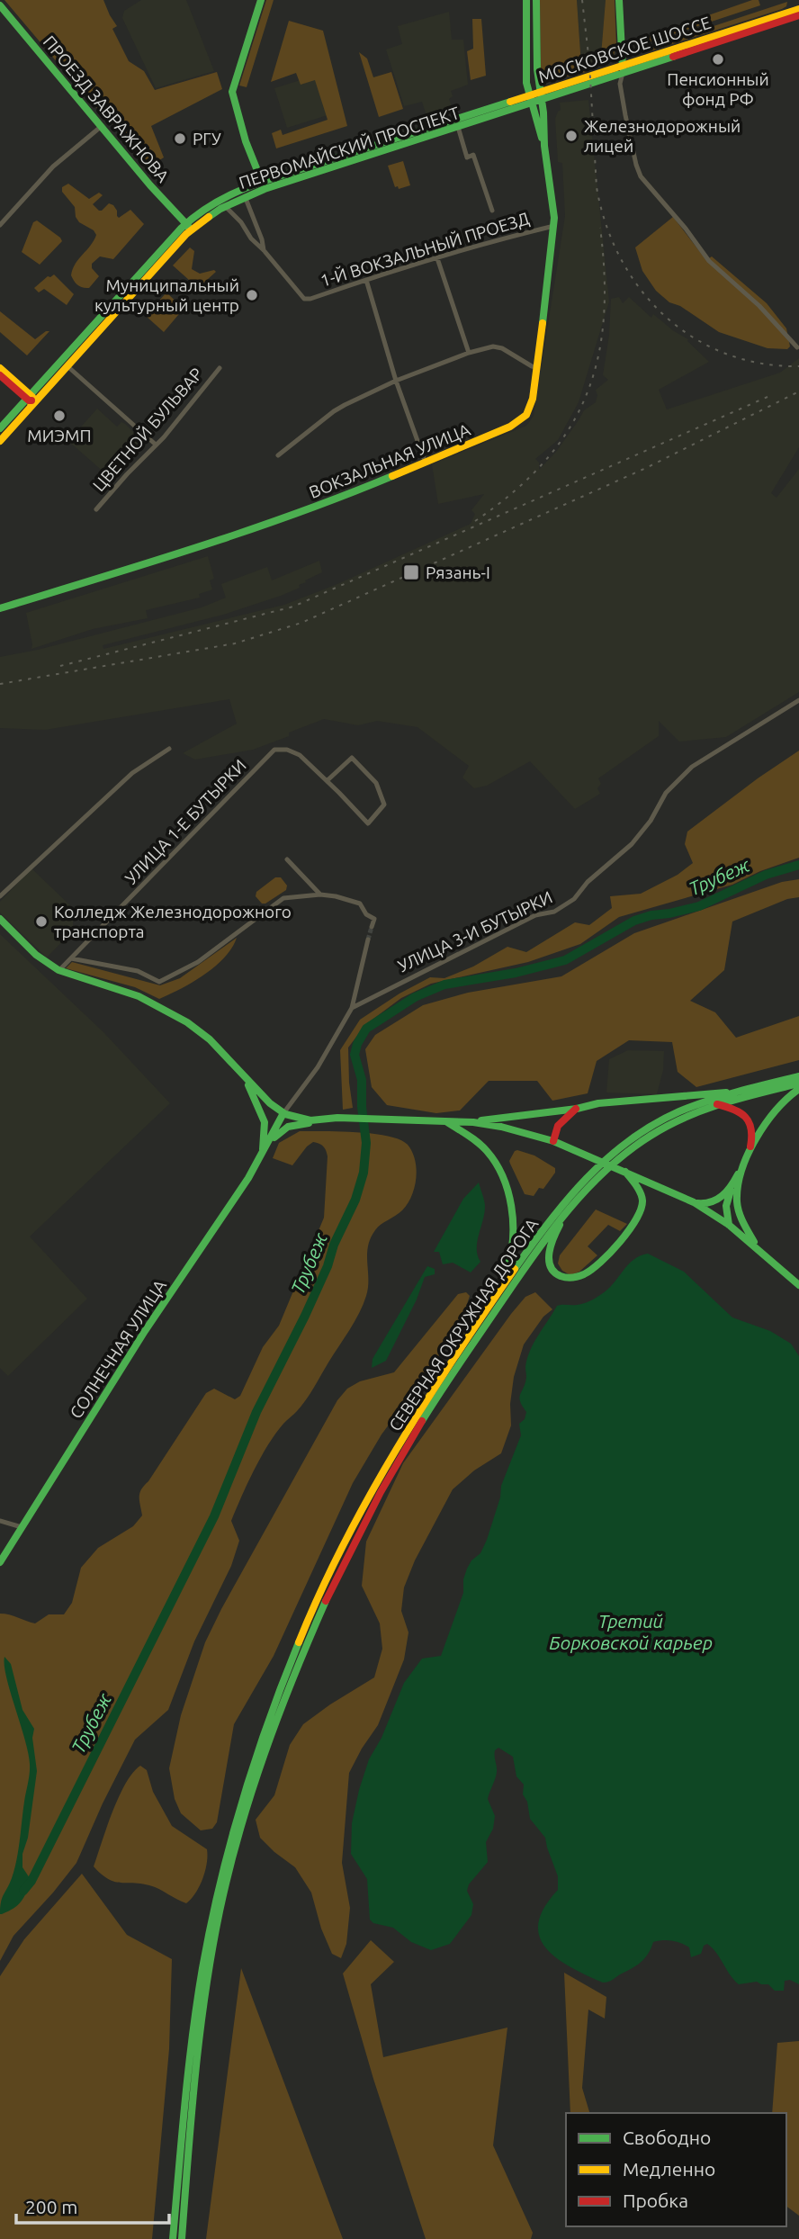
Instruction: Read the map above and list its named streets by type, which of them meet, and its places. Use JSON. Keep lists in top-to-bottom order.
{
  "streets": {
    "main road": [
      "МОСКОВСКОЕ ШОССЕ",
      "ПРОЕЗД ЗАВРАЖНОВА",
      "ПЕРВОМАЙСКИЙ ПРОСПЕКТ",
      "ВОКЗАЛЬНАЯ УЛИЦА",
      "СЕВЕРНАЯ ОКРУЖНАЯ ДОРОГА",
      "СОЛНЕЧНАЯ УЛИЦА"
    ],
    "street": [
      "1-Й ВОКЗАЛЬНЫЙ ПРОЕЗД",
      "ЦВЕТНОЙ БУЛЬВАР",
      "УЛИЦА 1-Е БУТЫРКИ",
      "УЛИЦА 3-И БУТЫРКИ"
    ]
  },
  "crossings": [
    ["МОСКОВСКОЕ ШОССЕ", "ПЕРВОМАЙСКИЙ ПРОСПЕКТ"],
    ["МОСКОВСКОЕ ШОССЕ", "ВОКЗАЛЬНАЯ УЛИЦА"],
    ["ПРОЕЗД ЗАВРАЖНОВА", "ПЕРВОМАЙСКИЙ ПРОСПЕКТ"],
    ["ПЕРВОМАЙСКИЙ ПРОСПЕКТ", "ВОКЗАЛЬНАЯ УЛИЦА"],
    ["1-Й ВОКЗАЛЬНЫЙ ПРОЕЗД", "ВОКЗАЛЬНАЯ УЛИЦА"]
  ],
  "water": ["Трубеж", "Третий Борковской карьер"],
  "places": {
    "other": [
      "Пенсионный фонд РФ",
      "Железнодорожный лицей",
      "РГУ",
      "Муниципальный культурный центр",
      "МИЭМП",
      "Колледж Железнодорожного транспорта"
    ],
    "transit": ["Рязань-I"]
  },
  "legend": ["Свободно", "Медленно", "Пробка"],
  "scale_bar": "200 m"
}
